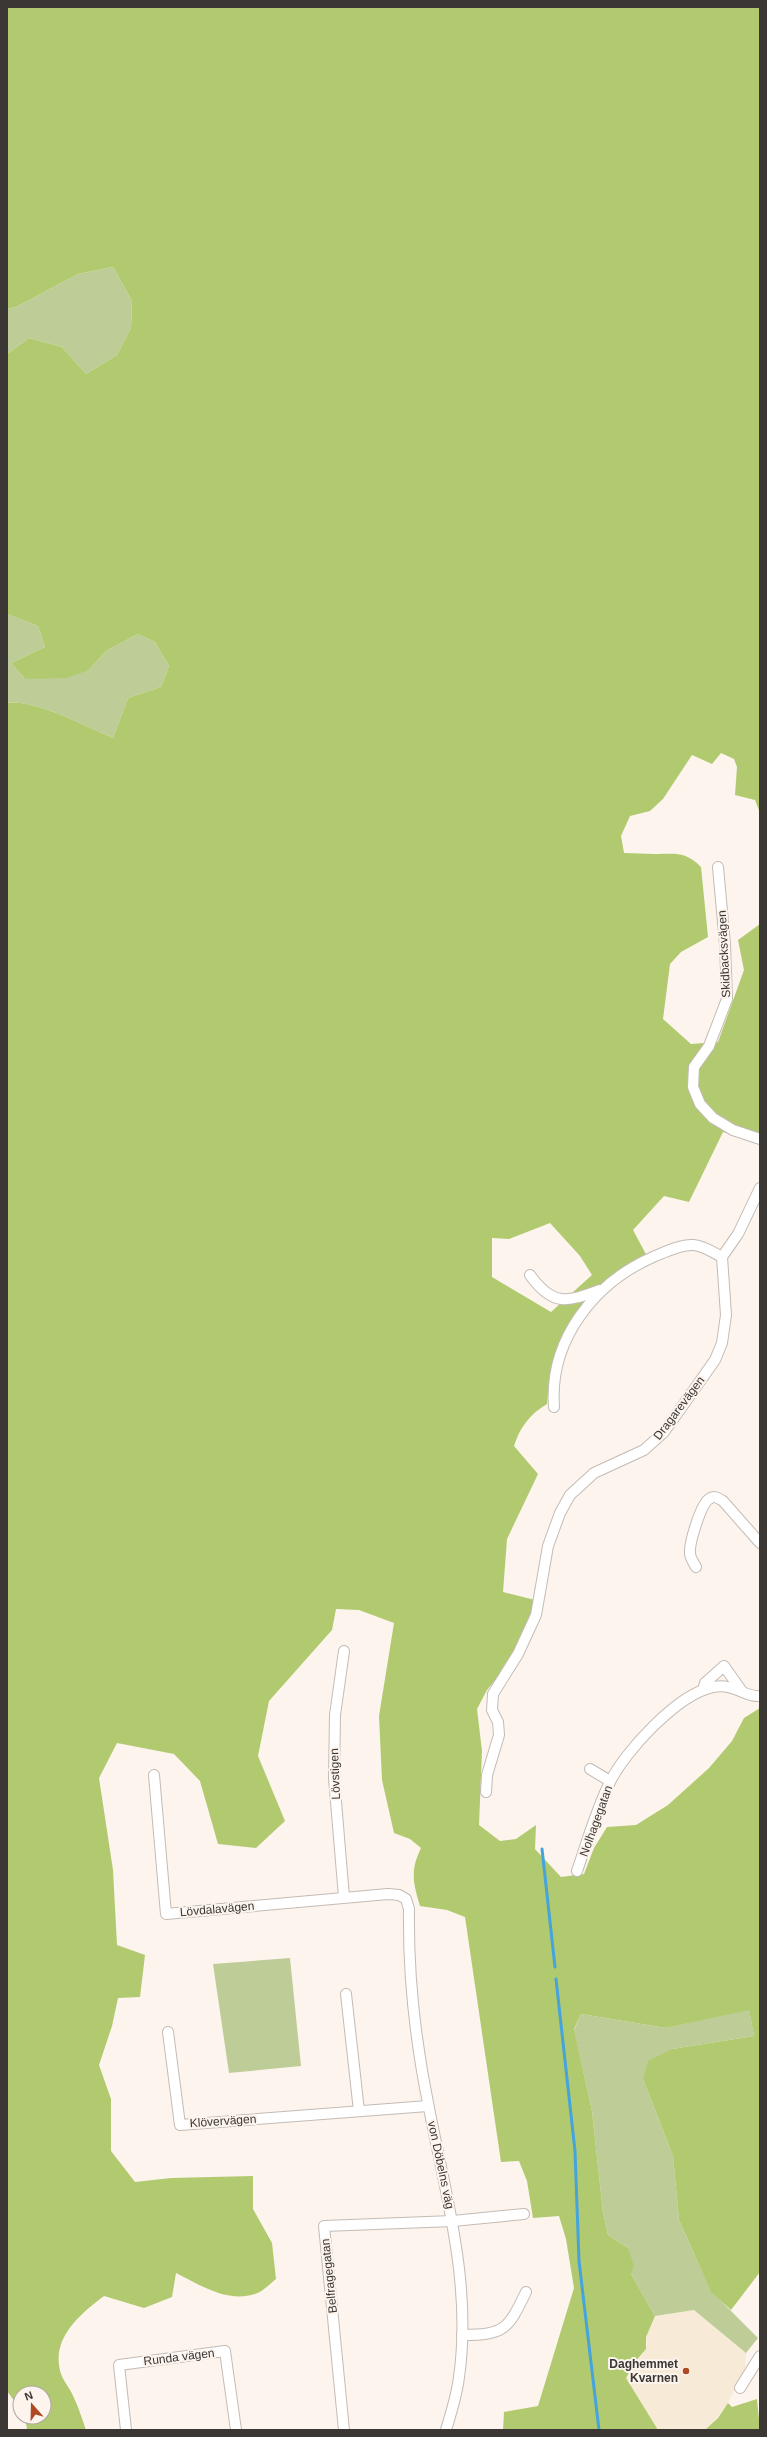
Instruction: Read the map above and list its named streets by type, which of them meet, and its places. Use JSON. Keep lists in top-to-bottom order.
{
  "streets": {
    "street": [
      "Skidbacksvägen",
      "Dragarevägen",
      "Lövstigen",
      "Nolhagegatan",
      "Lövdalavägen",
      "Klövervägen",
      "von Döbelns väg",
      "Belfragegatan",
      "Runda vägen"
    ]
  },
  "crossings": [
    ["Lövstigen", "Lövdalavägen"],
    ["Lövdalavägen", "von Döbelns väg"],
    ["Klövervägen", "von Döbelns väg"],
    ["von Döbelns väg", "Belfragegatan"]
  ],
  "places": ["Daghemmet Kvarnen"],
  "north": "top"
}
